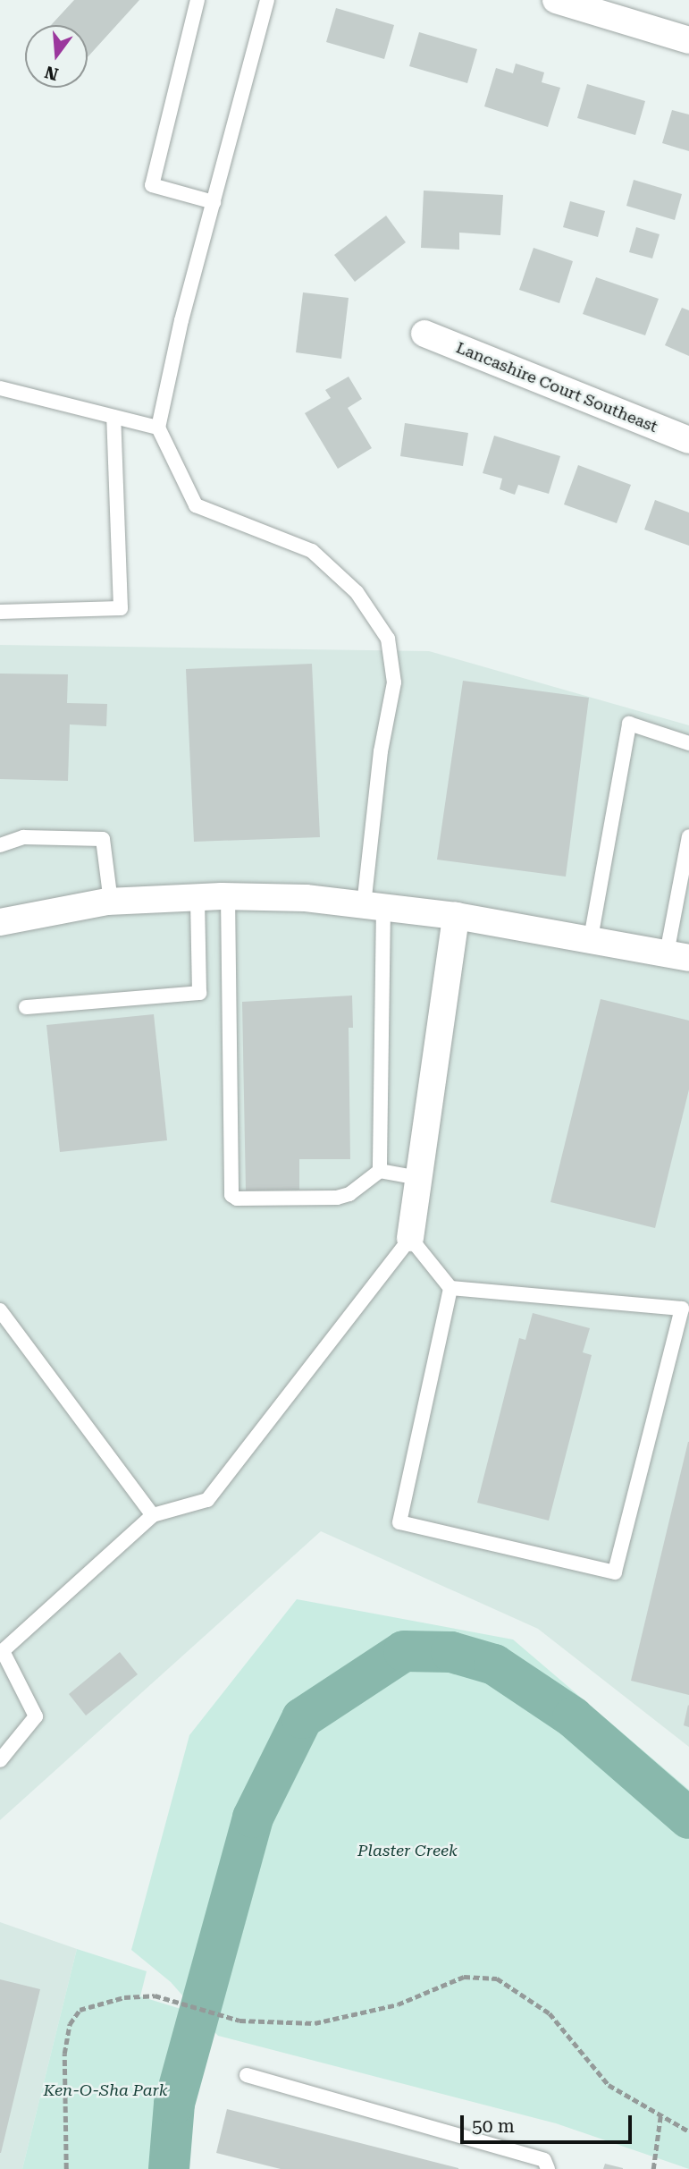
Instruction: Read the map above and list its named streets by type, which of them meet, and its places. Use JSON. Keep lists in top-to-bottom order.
{
  "streets": {
    "street": ["Lancashire Court Southeast"]
  },
  "parks": ["Plaster Creek", "Ken-O-Sha Park"],
  "scale_bar": "50 m",
  "north": "bottom"
}
